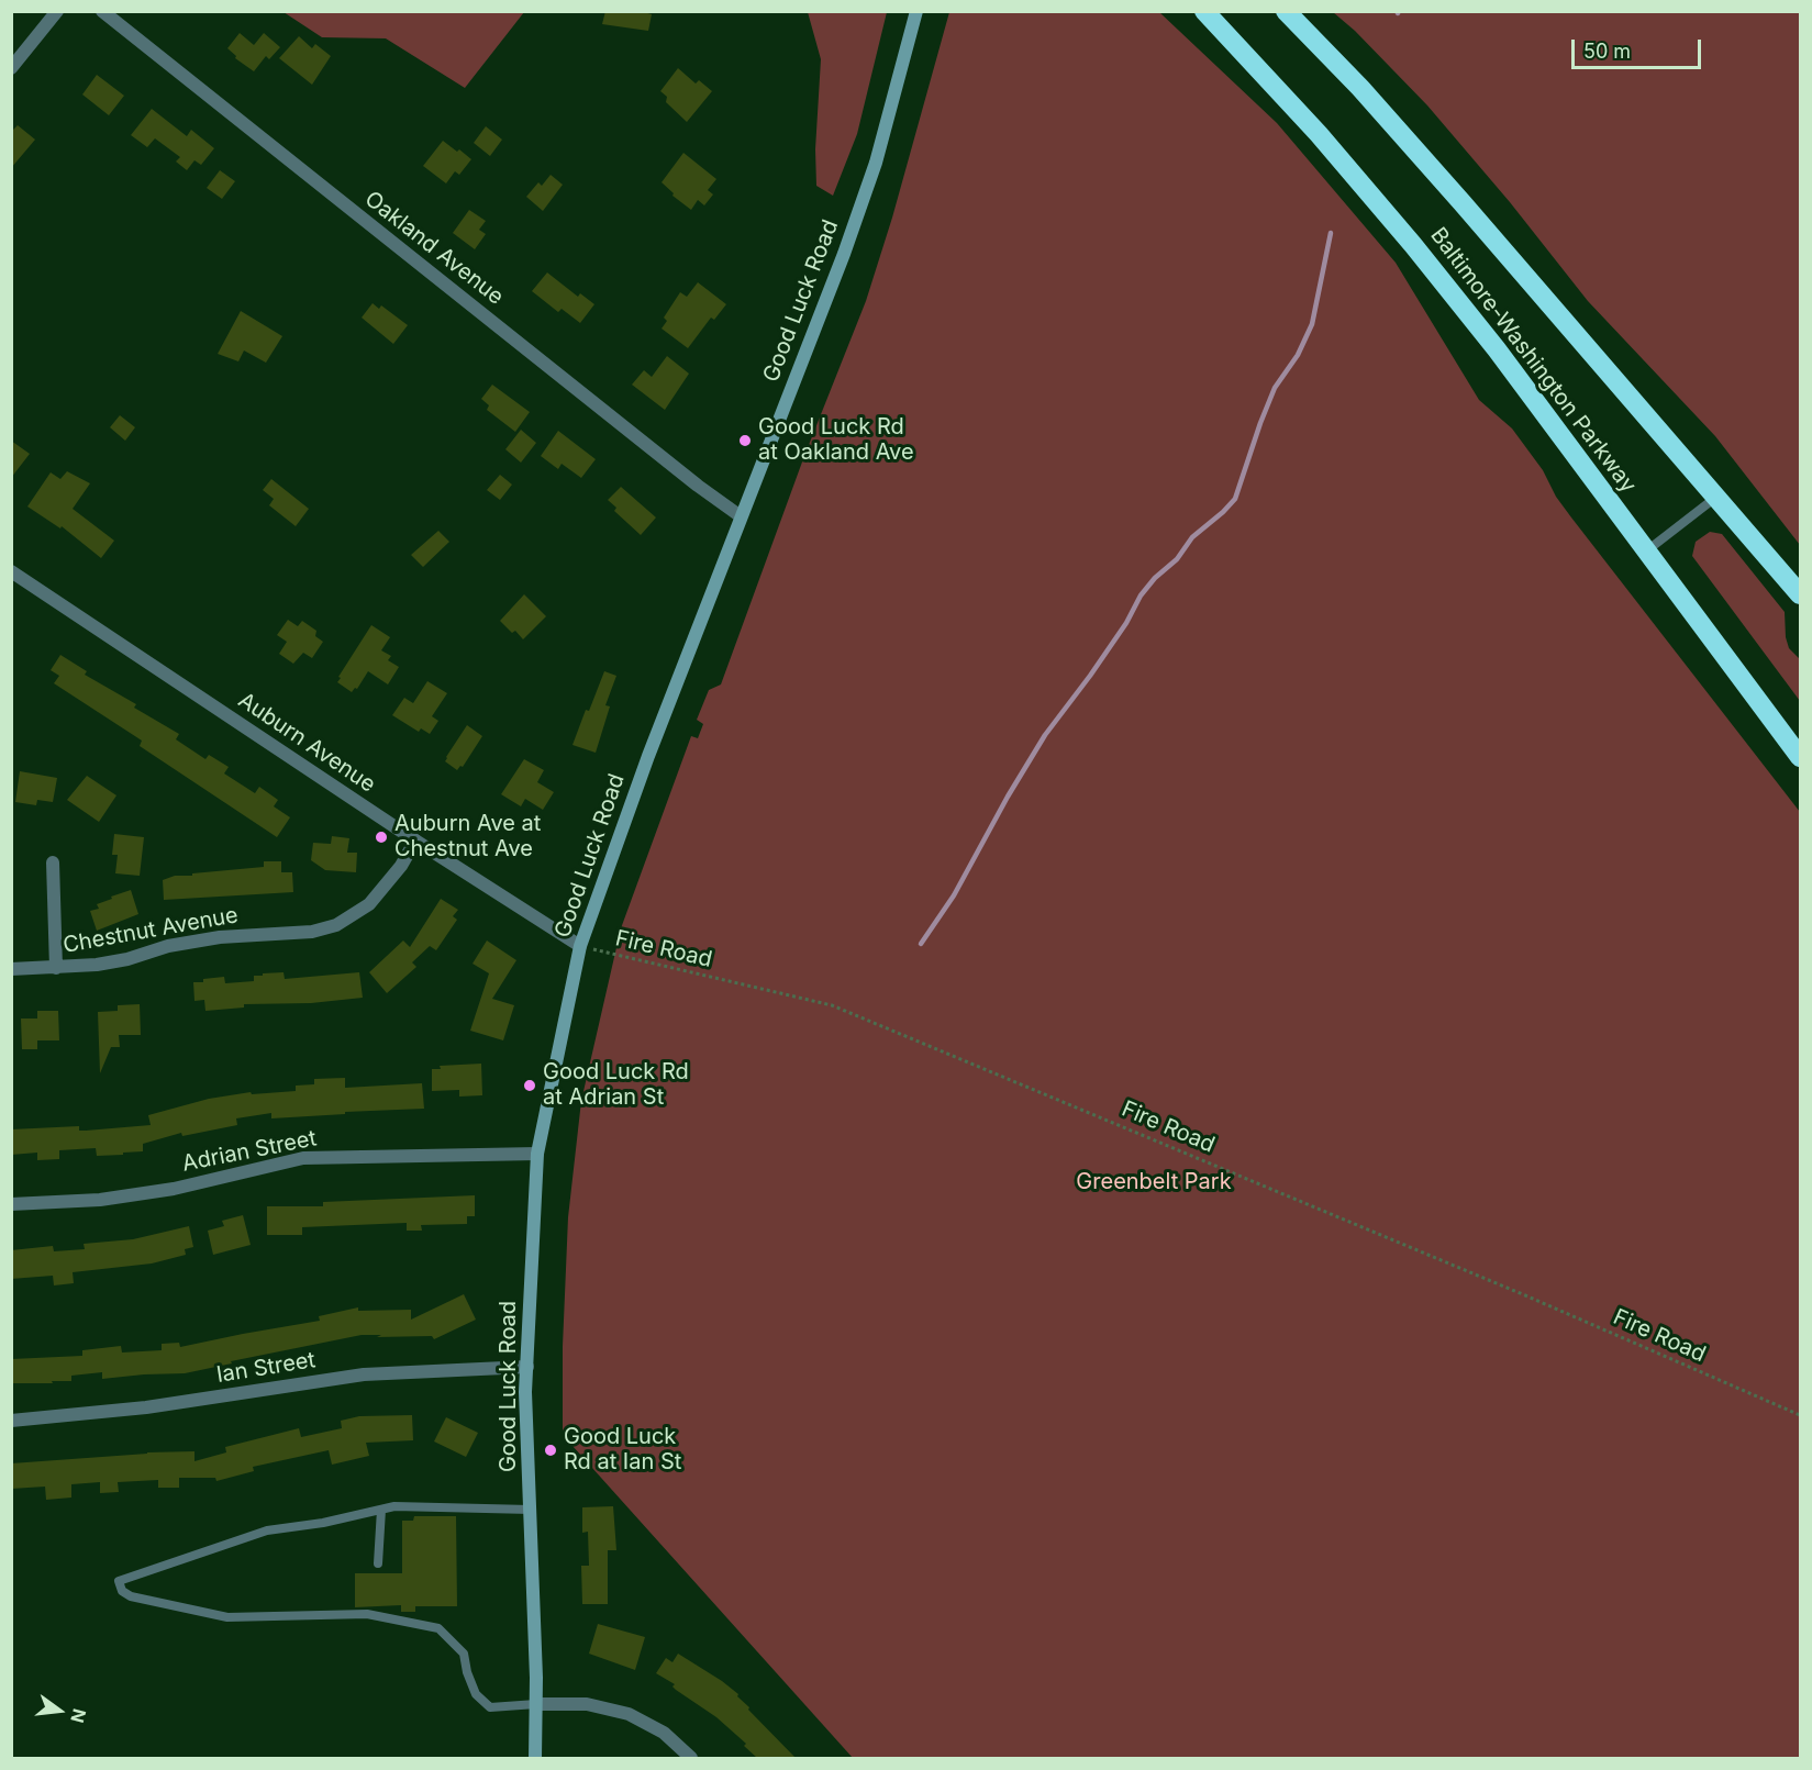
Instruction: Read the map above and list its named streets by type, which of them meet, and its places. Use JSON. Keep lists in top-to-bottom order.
{
  "streets": {
    "highway": ["Baltimore-Washington Parkway"],
    "main road": ["Good Luck Road"],
    "street": [
      "Oakland Avenue",
      "Auburn Avenue",
      "Chestnut Avenue",
      "Adrian Street",
      "Ian Street"
    ],
    "path": ["Fire Road"]
  },
  "crossings": [
    ["Oakland Avenue", "Good Luck Road"],
    ["Good Luck Road", "Auburn Avenue"],
    ["Good Luck Road", "Fire Road"],
    ["Good Luck Road", "Adrian Street"],
    ["Good Luck Road", "Ian Street"],
    ["Auburn Avenue", "Chestnut Avenue"],
    ["Auburn Avenue", "Fire Road"]
  ],
  "parks": ["Greenbelt Park"],
  "places": [
    "Good Luck Rd at Oakland Ave",
    "Auburn Ave at Chestnut Ave",
    "Good Luck Rd at Adrian St",
    "Good Luck Rd at Ian St"
  ],
  "scale_bar": "50 m",
  "north": "right"
}
